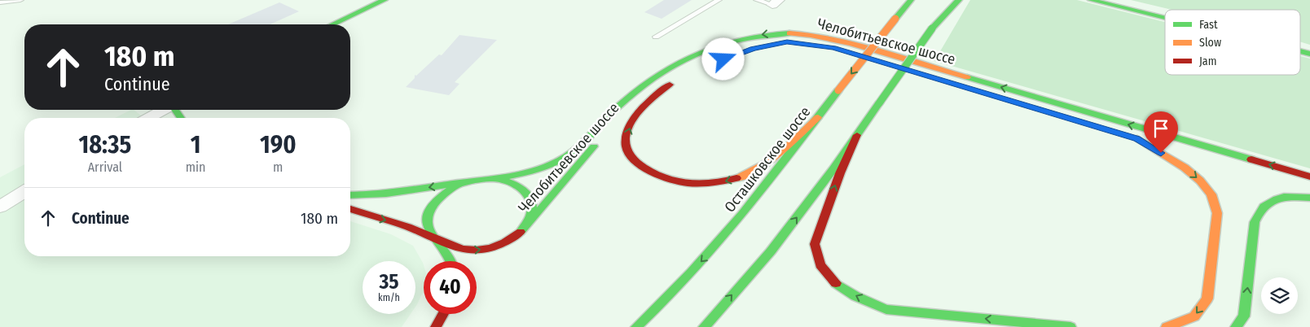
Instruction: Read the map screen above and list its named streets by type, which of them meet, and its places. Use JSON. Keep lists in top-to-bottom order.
{
  "streets": {
    "street": ["Челобитьевское шоссе", "Осташковское шоссе"]
  },
  "crossings": [
    ["Челобитьевское шоссе", "Осташковское шоссе"]
  ],
  "legend": ["Fast", "Slow", "Jam"],
  "page": {
    "turn": ["180 m", "Continue"],
    "eta": [
      "18:35",
      "Arrival",
      "1",
      "min",
      "190",
      "m"
    ],
    "list": [
      {
        "name": "Continue",
        "value": "180 m"
      }
    ],
    "speed": "35 km/h",
    "limit": "40"
  }
}
